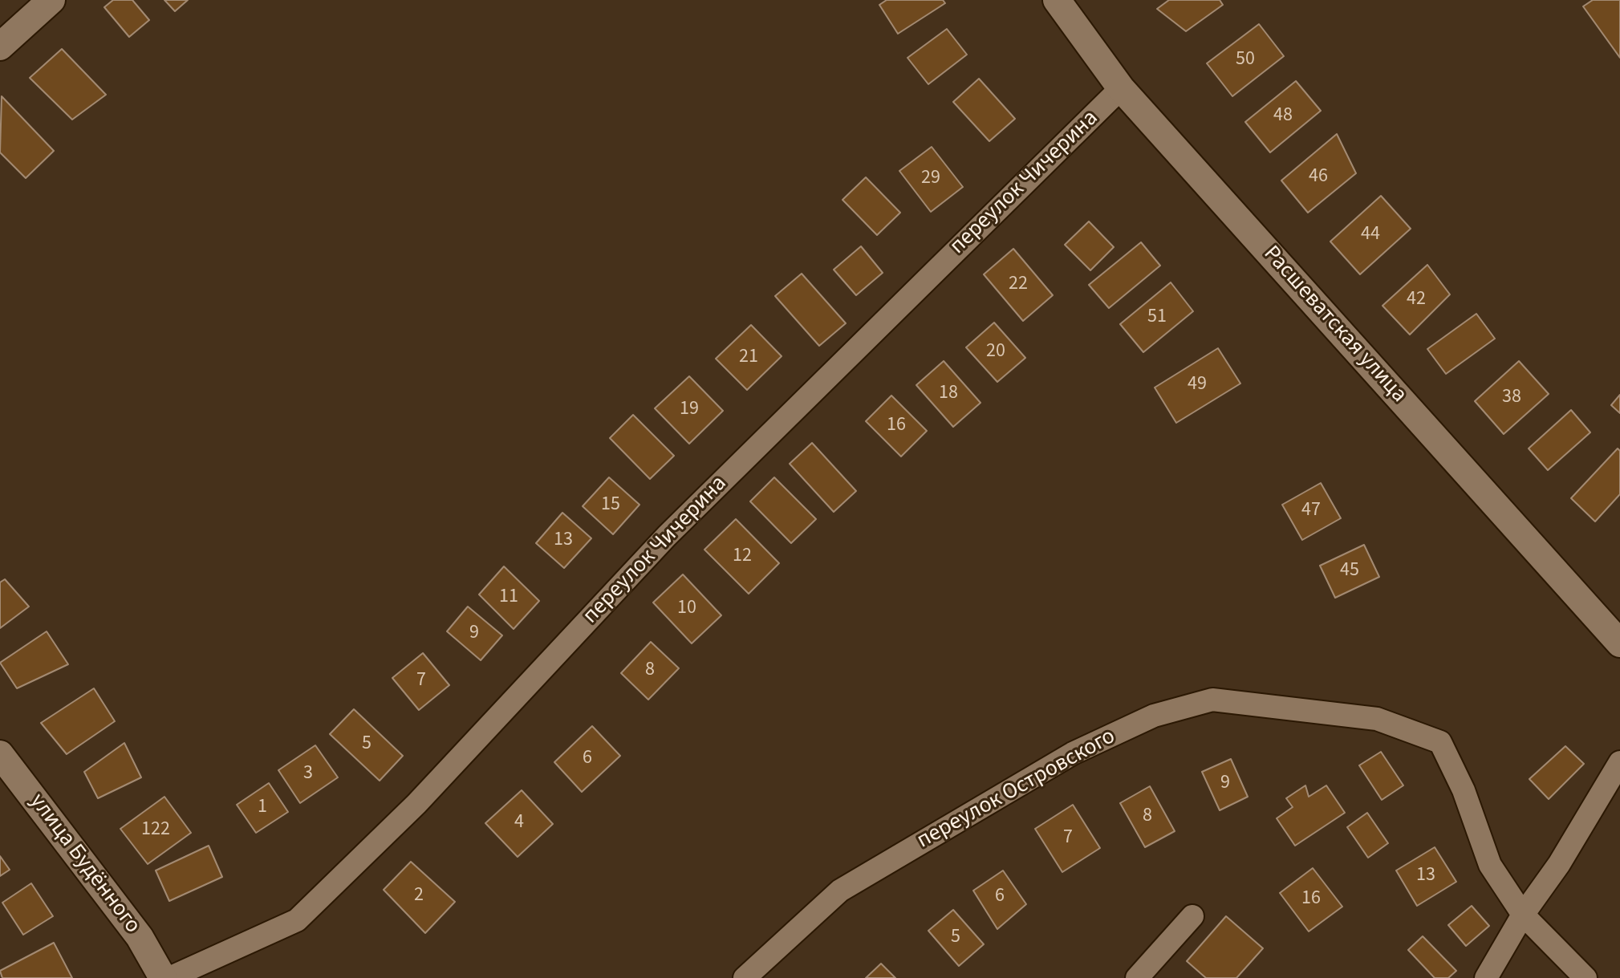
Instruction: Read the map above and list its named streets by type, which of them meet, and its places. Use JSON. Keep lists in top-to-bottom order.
{
  "streets": {
    "street": [
      "переулок Чичерина",
      "Расшеватская улица",
      "переулок Островского",
      "улица Будённого"
    ]
  },
  "crossings": [
    ["переулок Чичерина", "Расшеватская улица"]
  ],
  "house_numbers": [
    "50",
    "48",
    "46",
    "29",
    "44",
    "22",
    "42",
    "51",
    "20",
    "21",
    "49",
    "18",
    "38",
    "19",
    "16",
    "15",
    "47",
    "13",
    "12",
    "45",
    "11",
    "10",
    "9",
    "8",
    "7",
    "5",
    "6",
    "3",
    "9",
    "1",
    "8",
    "4",
    "122",
    "7",
    "13",
    "2",
    "6",
    "16",
    "5"
  ]
}
